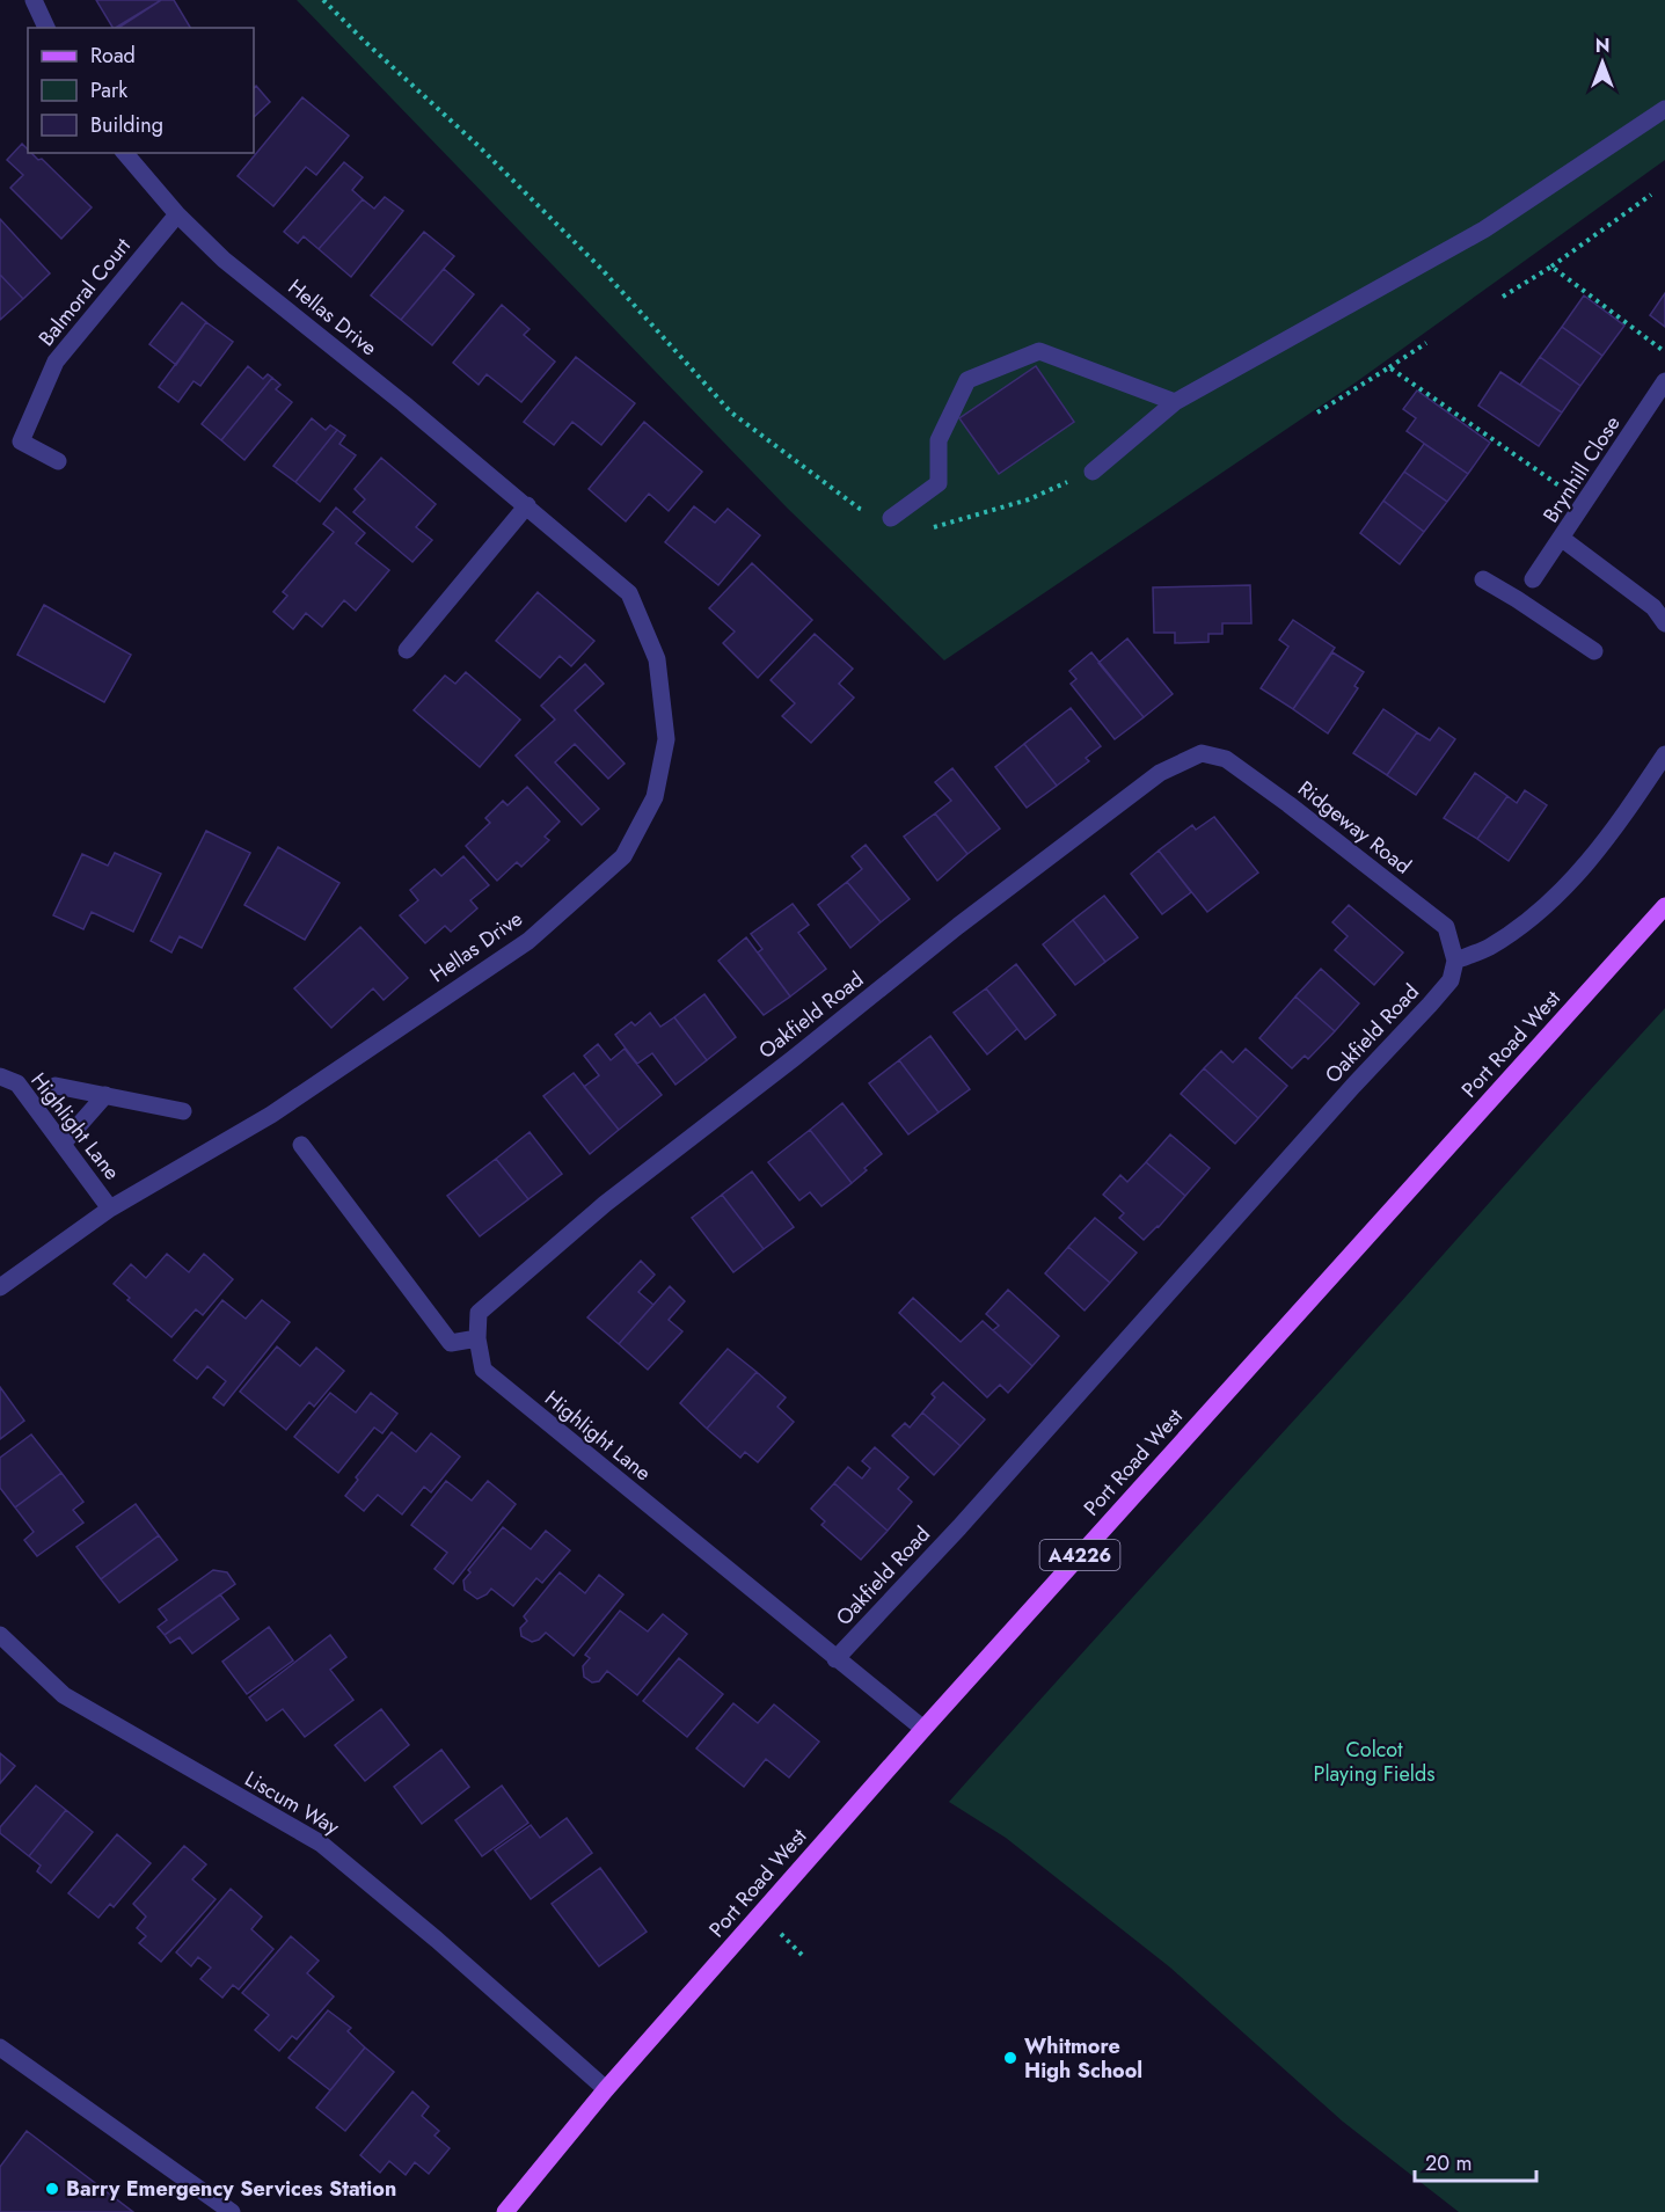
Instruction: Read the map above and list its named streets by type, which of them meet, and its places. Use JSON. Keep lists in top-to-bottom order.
{
  "streets": {
    "main road": ["Port Road West", "A4226"],
    "street": [
      "Balmoral Court",
      "Hellas Drive",
      "Brynhill Close",
      "Ridgeway Road",
      "Oakfield Road",
      "Highlight Lane",
      "Liscum Way"
    ]
  },
  "crossings": [
    ["Balmoral Court", "Hellas Drive"],
    ["Hellas Drive", "Highlight Lane"],
    ["Ridgeway Road", "Oakfield Road"],
    ["Oakfield Road", "Highlight Lane"],
    ["Port Road West", "Highlight Lane"],
    ["Port Road West", "Liscum Way"]
  ],
  "parks": ["Colcot Playing Fields"],
  "places": ["Whitmore High School", "Barry Emergency Services Station"],
  "legend": ["Road", "Park", "Building"],
  "scale_bar": "20 m",
  "north": "top"
}
